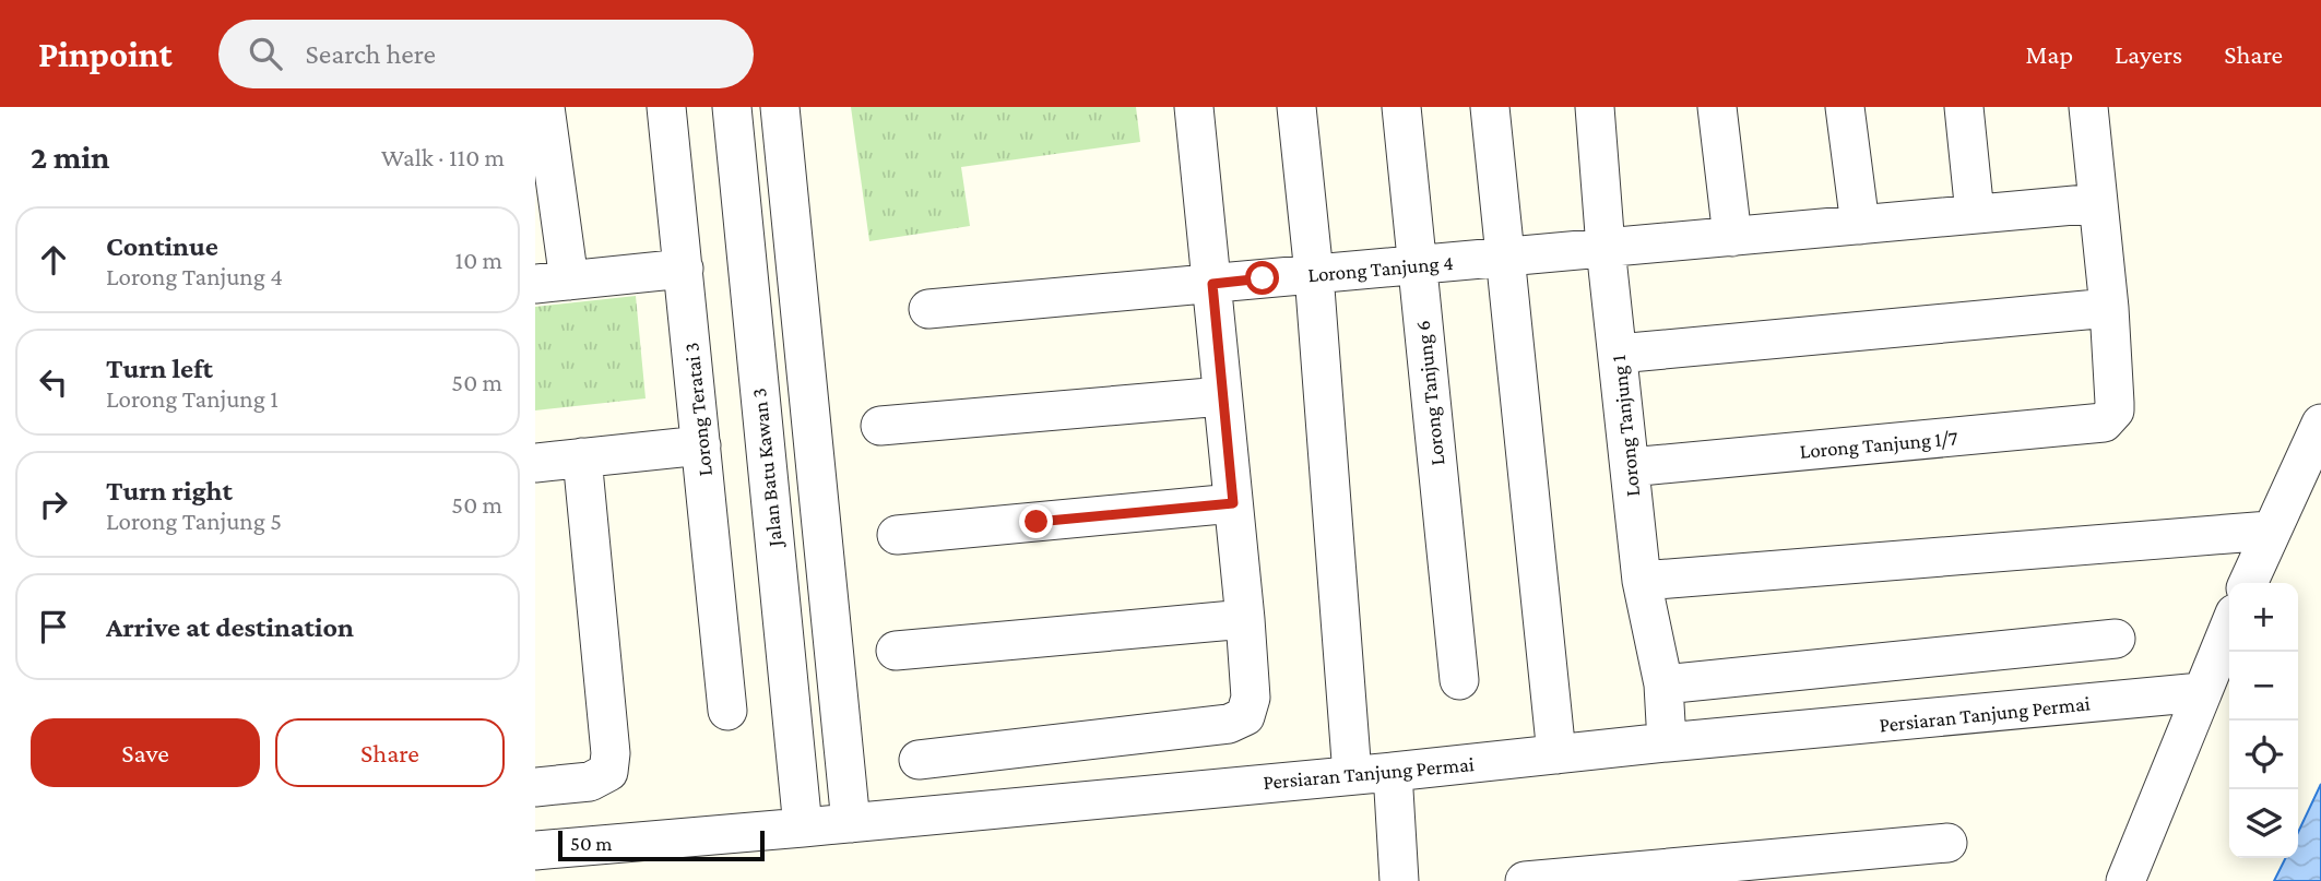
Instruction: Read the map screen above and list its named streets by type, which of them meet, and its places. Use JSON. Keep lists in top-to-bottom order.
{
  "streets": {
    "street": [
      "Lorong Tanjung 4",
      "Lorong Tanjung 6",
      "Lorong Teratai 3",
      "Lorong Tanjung 1",
      "Lorong Tanjung 1/7",
      "Jalan Batu Kawan 3",
      "Persiaran Tanjung Permai"
    ]
  },
  "crossings": [
    ["Lorong Tanjung 4", "Lorong Tanjung 6"],
    ["Lorong Tanjung 4", "Lorong Tanjung 1"],
    ["Lorong Tanjung 1", "Lorong Tanjung 1/7"],
    ["Lorong Tanjung 1", "Persiaran Tanjung Permai"],
    ["Jalan Batu Kawan 3", "Persiaran Tanjung Permai"]
  ],
  "scale_bar": "50 m",
  "page": {
    "header": "Pinpoint",
    "search": "Search here",
    "nav": ["Map", "Layers", "Share"],
    "heading": ["2 min", "Walk · 110 m"],
    "list": [
      ["Continue", "Lorong Tanjung 4", "10 m"],
      ["Turn left", "Lorong Tanjung 1", "50 m"],
      ["Turn right", "Lorong Tanjung 5", "50 m"],
      "Arrive at destination"
    ],
    "map_buttons": ["+", "−"],
    "buttons": ["Save", "Share"],
    "scale": "50 m"
  }
}
